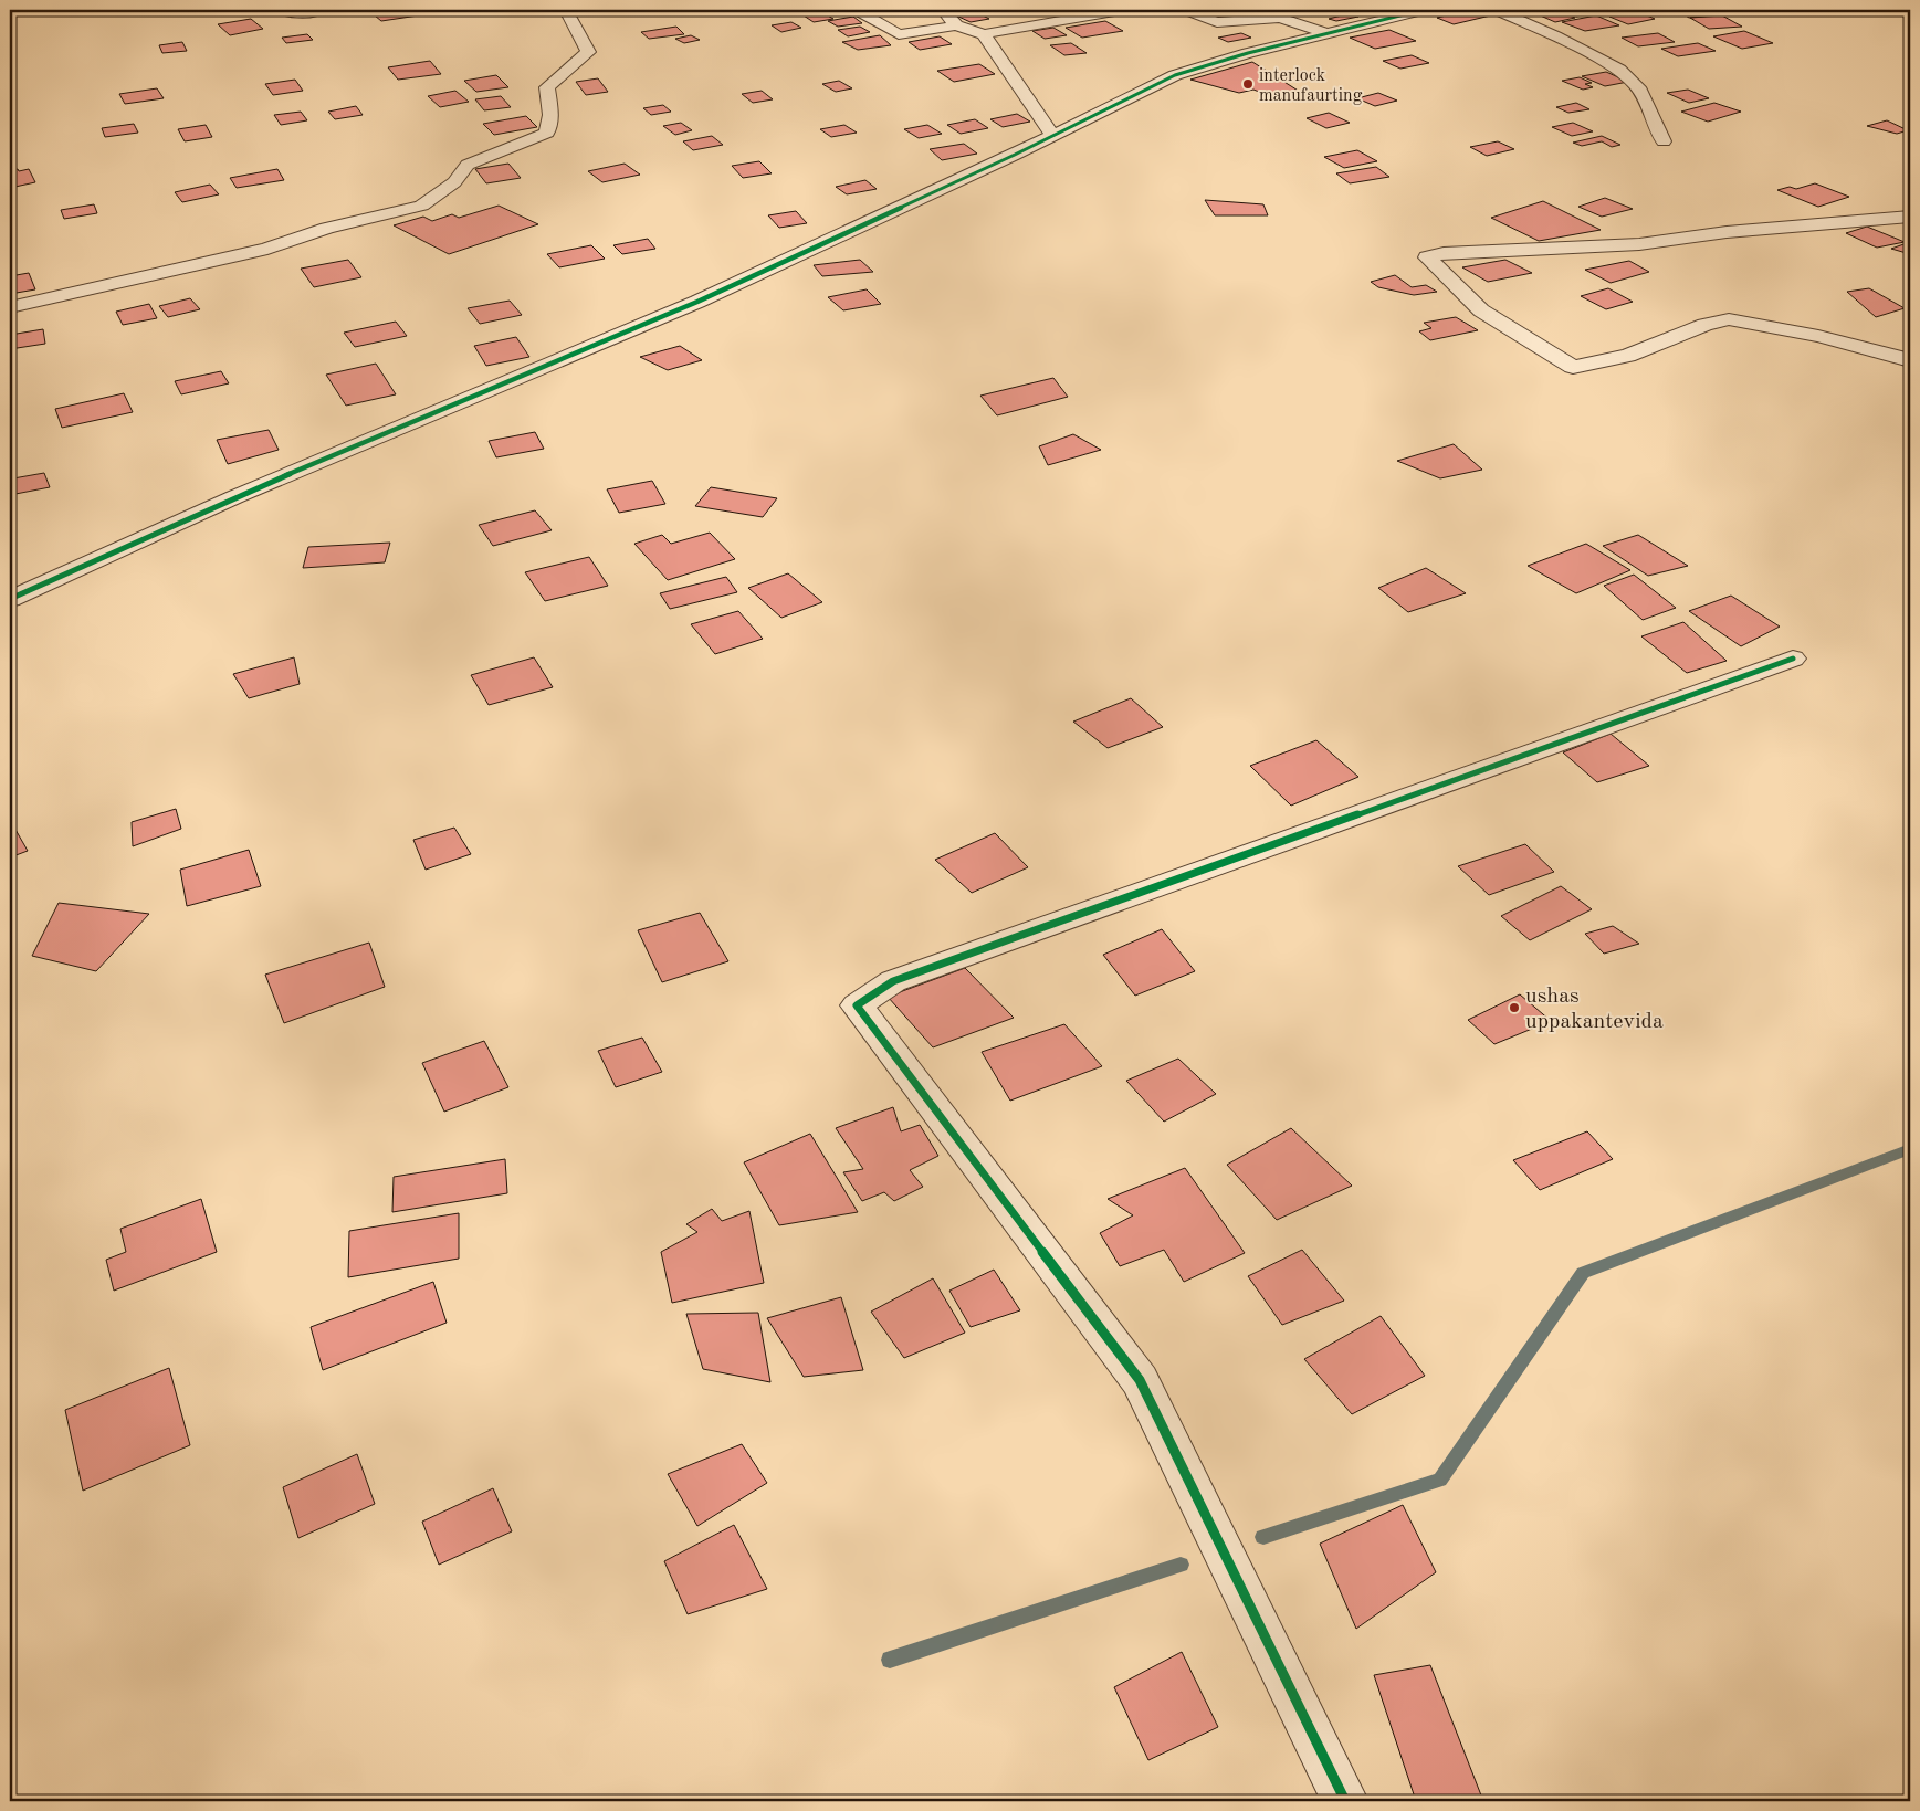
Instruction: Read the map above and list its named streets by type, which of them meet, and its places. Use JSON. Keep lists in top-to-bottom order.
{
  "places": ["interlock manufaurting", "ushas uppakantevida"]
}
